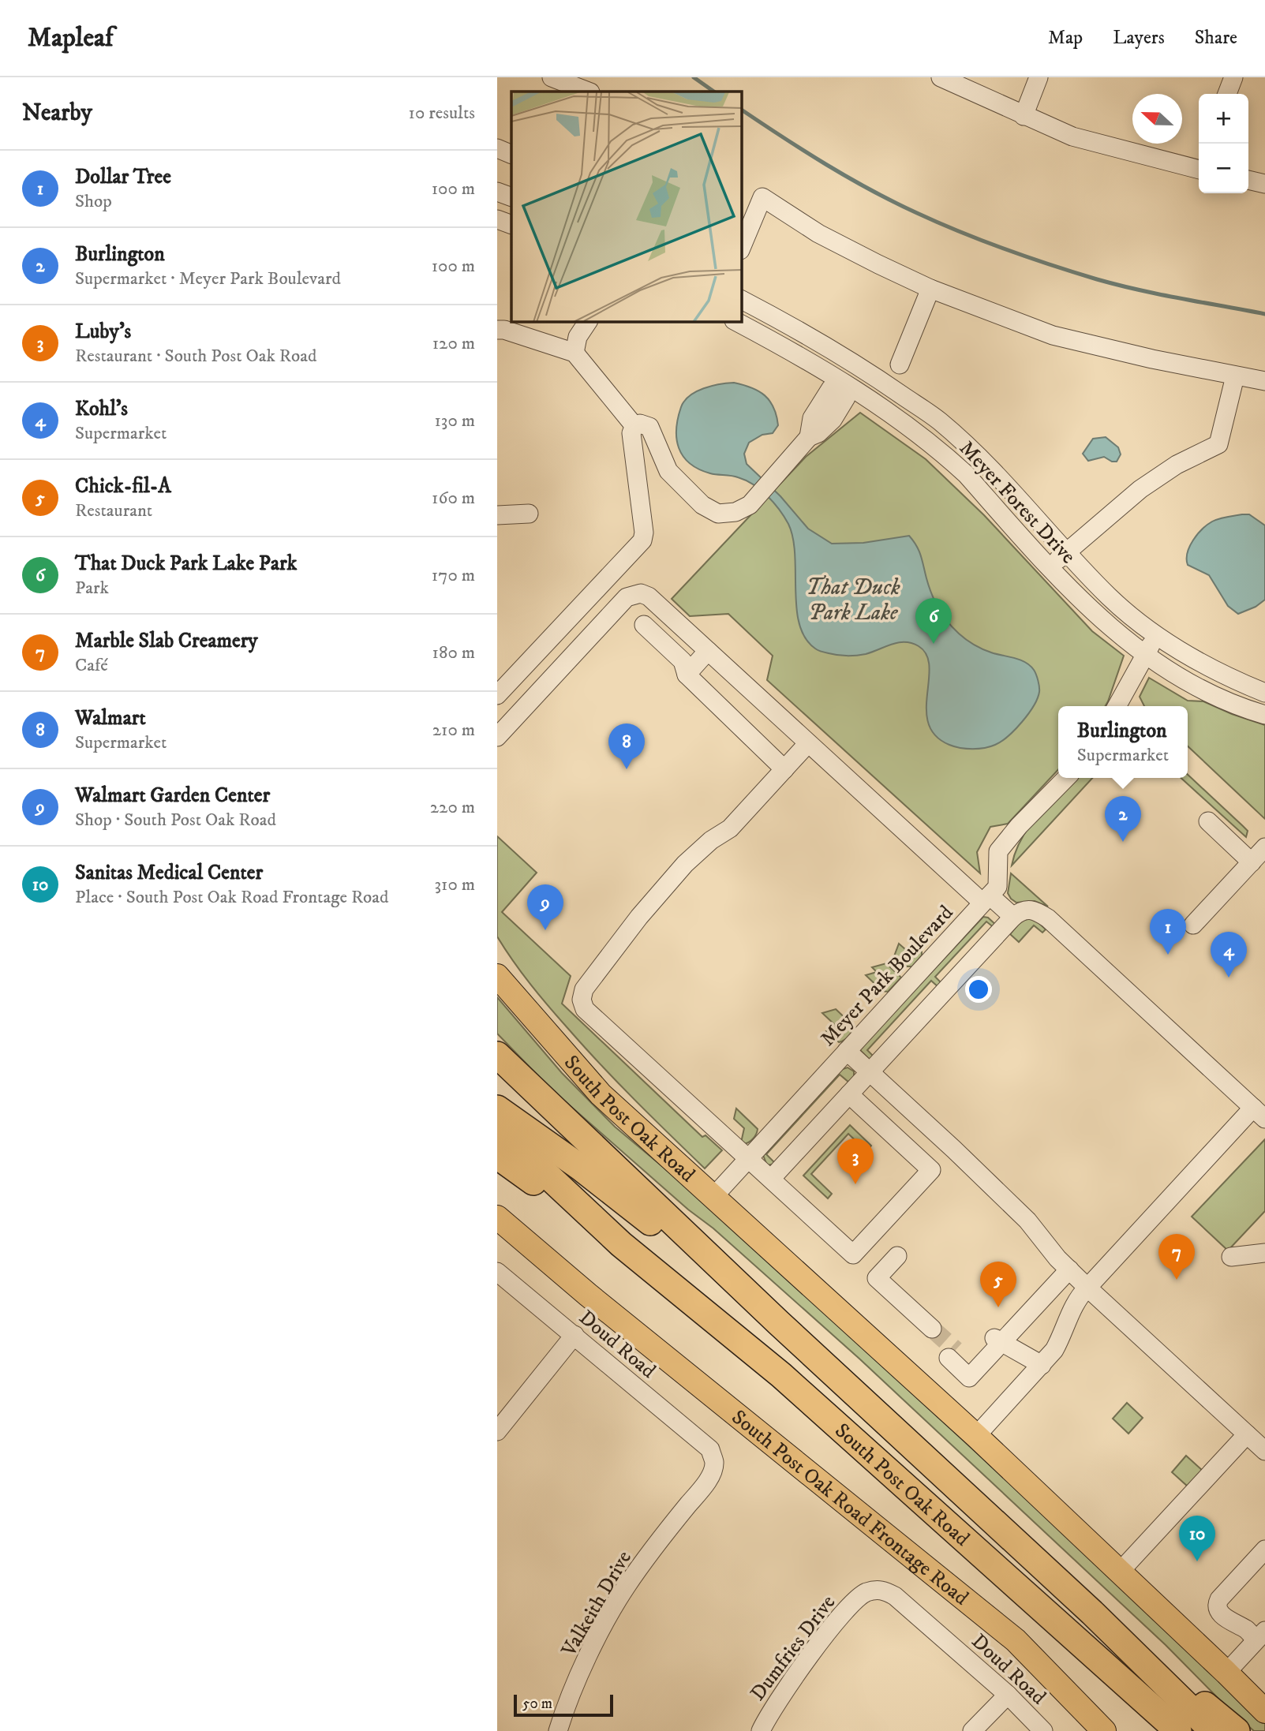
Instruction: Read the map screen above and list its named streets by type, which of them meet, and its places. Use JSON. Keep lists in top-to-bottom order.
{
  "streets": {
    "highway": ["South Post Oak Road"],
    "main road": ["South Post Oak Road Frontage Road"],
    "street": [
      "Meyer Forest Drive",
      "Meyer Park Boulevard",
      "Doud Road",
      "Valkeith Drive",
      "Dumfries Drive"
    ]
  },
  "crossings": [
    ["Meyer Park Boulevard", "South Post Oak Road"],
    ["Doud Road", "Valkeith Drive"],
    ["Doud Road", "Dumfries Drive"]
  ],
  "water": ["That Duck Park Lake"],
  "scale_bar": "50 m",
  "north": "left",
  "page": {
    "header": "Mapleaf",
    "nav": ["Map", "Layers", "Share"],
    "heading": ["Nearby", "10 results"],
    "map_buttons": ["+", "−"],
    "list": [
      {
        "mark": "1",
        "name": "Dollar Tree",
        "note": "Shop",
        "value": "100 m"
      },
      {
        "mark": "2",
        "name": "Burlington",
        "note": "Supermarket · Meyer Park Boulevard",
        "value": "100 m"
      },
      {
        "mark": "3",
        "name": "Luby's",
        "note": "Restaurant · South Post Oak Road",
        "value": "120 m"
      },
      {
        "mark": "4",
        "name": "Kohl's",
        "note": "Supermarket",
        "value": "130 m"
      },
      {
        "mark": "5",
        "name": "Chick-fil-A",
        "note": "Restaurant",
        "value": "160 m"
      },
      {
        "mark": "6",
        "name": "That Duck Park Lake Park",
        "note": "Park",
        "value": "170 m"
      },
      {
        "mark": "7",
        "name": "Marble Slab Creamery",
        "note": "Café",
        "value": "180 m"
      },
      {
        "mark": "8",
        "name": "Walmart",
        "note": "Supermarket",
        "value": "210 m"
      },
      {
        "mark": "9",
        "name": "Walmart Garden Center",
        "note": "Shop · South Post Oak Road",
        "value": "220 m"
      },
      {
        "mark": "10",
        "name": "Sanitas Medical Center",
        "note": "Place · South Post Oak Road Frontage Road",
        "value": "310 m"
      }
    ],
    "pins": [
      "6",
      "8",
      "2",
      "9",
      "1",
      "4",
      "3",
      "7",
      "5",
      "10"
    ],
    "popup": ["Burlington", "Supermarket"],
    "scale": "50 m"
  }
}
